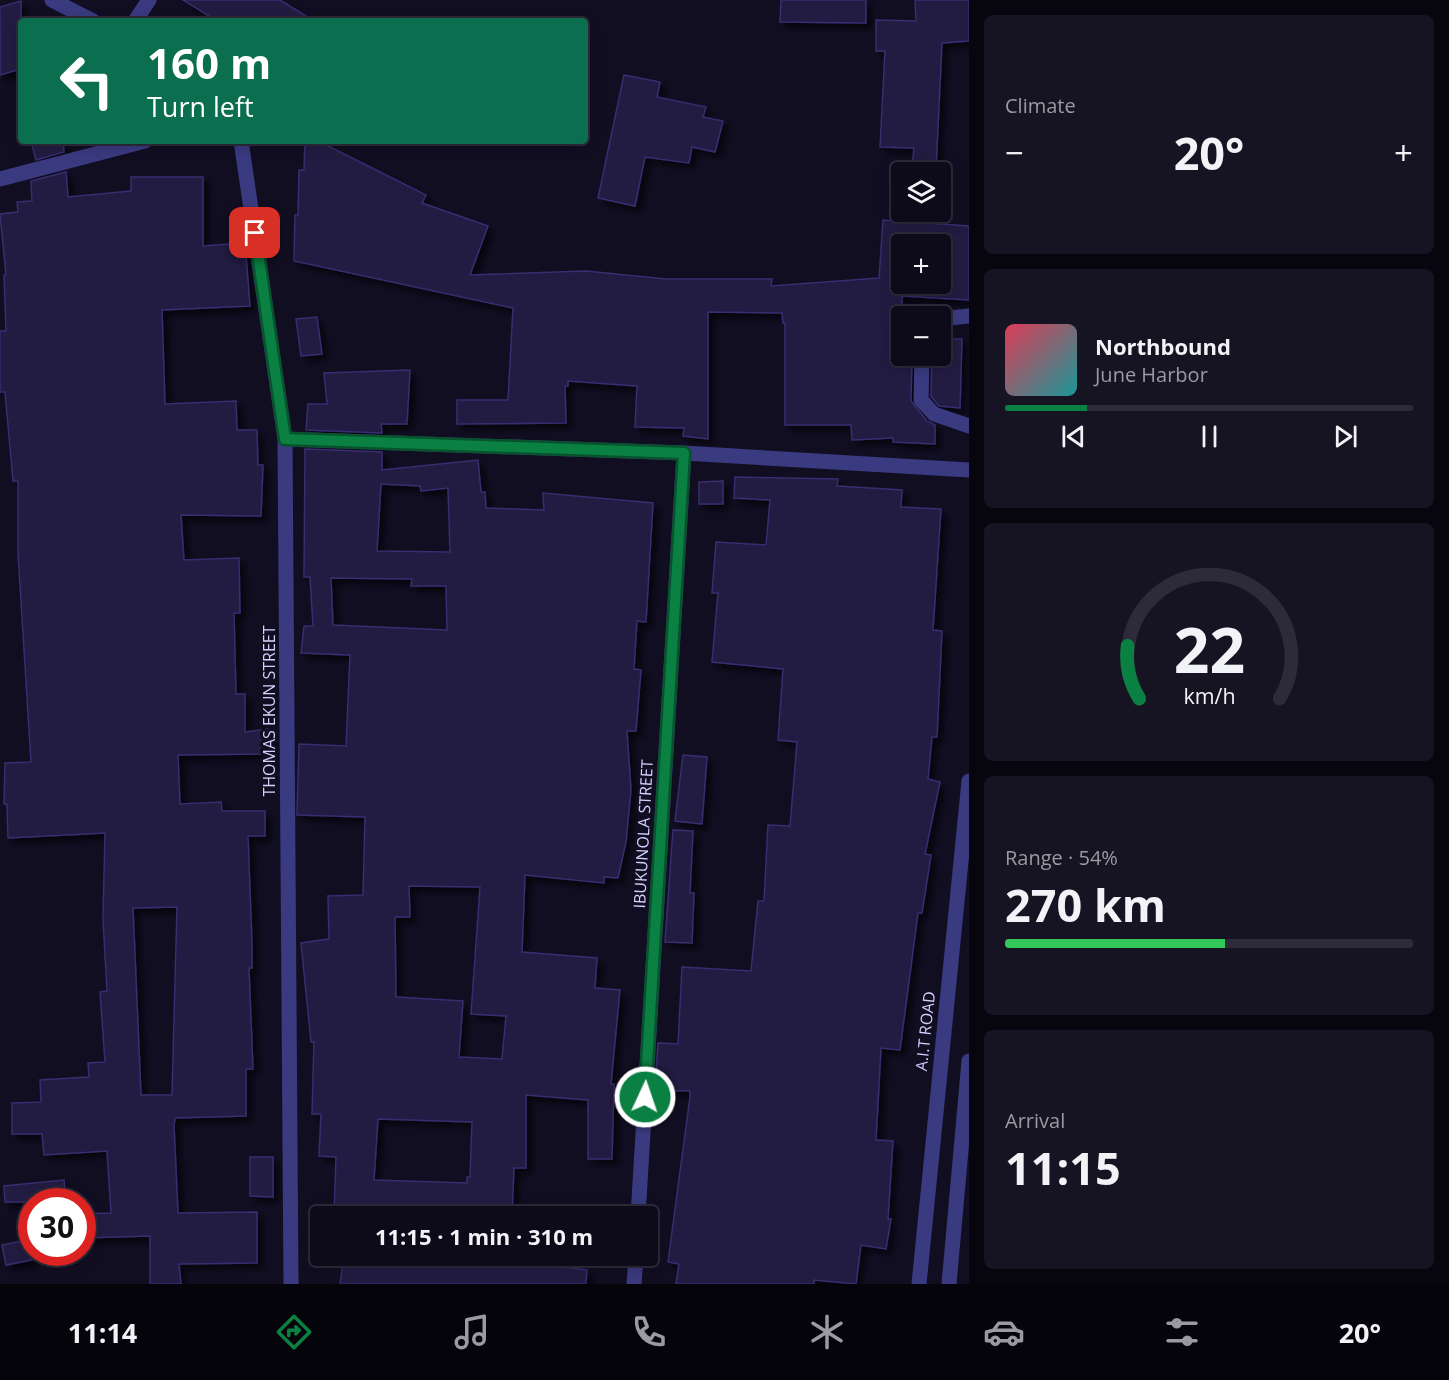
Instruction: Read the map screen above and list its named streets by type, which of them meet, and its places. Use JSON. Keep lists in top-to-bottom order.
{
  "streets": {
    "street": ["THOMAS EKUN STREET", "IBUKUNOLA STREET", "A.I.T ROAD"]
  },
  "page": {
    "tile": [
      "Climate",
      ["Range · 54%", "270 km"],
      ["Arrival", "11:15"]
    ],
    "turn": ["160 m", "Turn left"],
    "heat": ["−", "20°", "+"],
    "map_buttons": ["+", "−"],
    "song": ["Northbound", "June Harbor"],
    "limit": "30",
    "trip": "11:15 · 1 min · 310 m",
    "tabs": ["11:14", "20°"],
    "gauge": ["22", "km/h"]
  }
}
